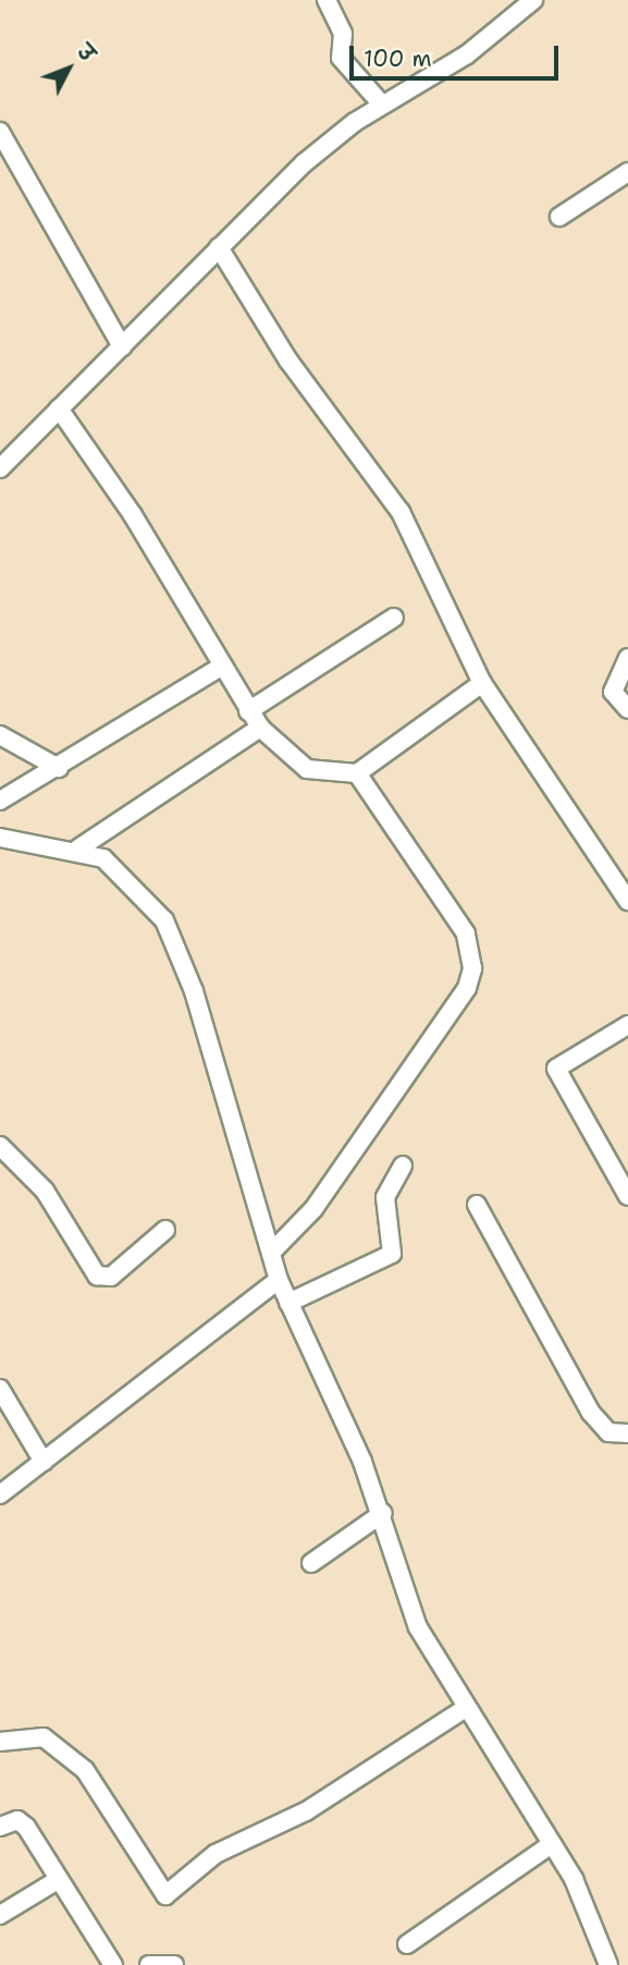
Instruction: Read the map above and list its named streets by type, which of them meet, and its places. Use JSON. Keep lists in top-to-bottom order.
{
  "scale_bar": "100 m",
  "north": "top right"
}
